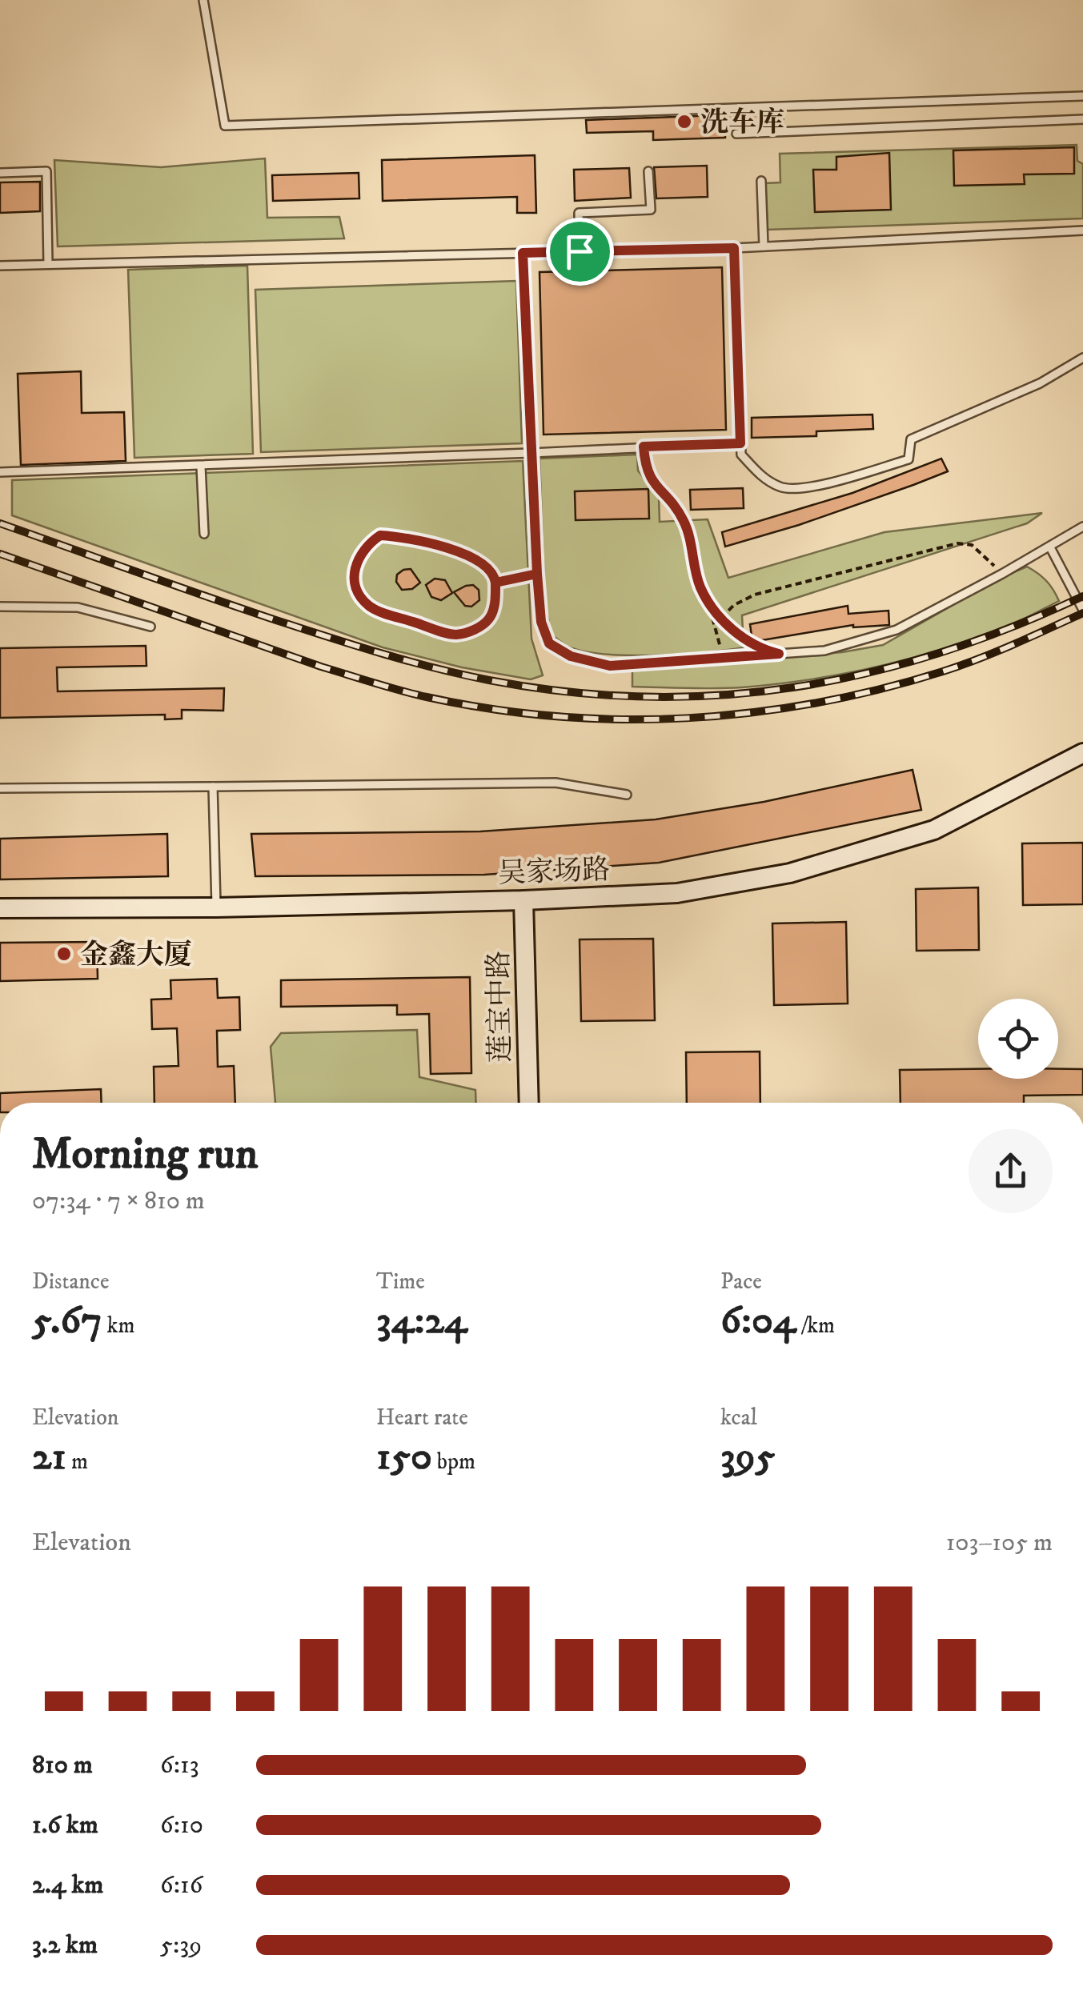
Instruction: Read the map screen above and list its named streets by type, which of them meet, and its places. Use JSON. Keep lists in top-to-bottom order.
{
  "streets": {
    "street": ["吴家场路", "莲宝中路"]
  },
  "crossings": [
    ["吴家场路", "莲宝中路"]
  ],
  "places": ["洗车库", "金鑫大厦"],
  "page": {
    "heading": ["Morning run", "07:34 · 7 × 810 m"],
    "stats": [
      ["Distance", "5.67 km"],
      ["Time", "34:24"],
      ["Pace", "6:04 /km"],
      ["Elevation", "21 m"],
      ["Heart rate", "150 bpm"],
      ["kcal", "395"]
    ],
    "chart": ["Elevation", "103–105 m"],
    "list": [
      {
        "name": "810 m",
        "note": "6:13"
      },
      {
        "name": "1.6 km",
        "note": "6:10"
      },
      {
        "name": "2.4 km",
        "note": "6:16"
      },
      {
        "name": "3.2 km",
        "note": "5:39"
      }
    ]
  }
}
